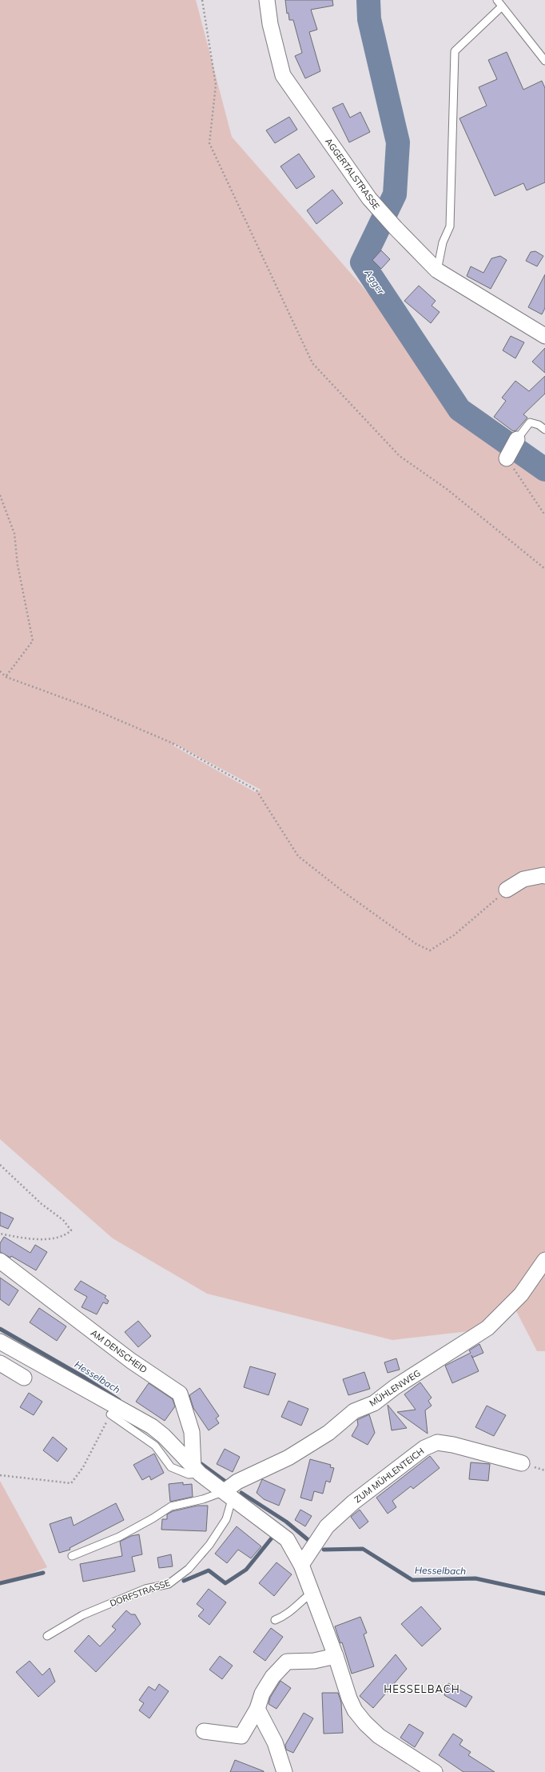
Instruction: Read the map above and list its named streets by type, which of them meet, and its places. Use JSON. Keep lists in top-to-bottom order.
{
  "streets": {
    "street": [
      "AGGERTALSTRASSE",
      "AM DENSCHEID",
      "MÜHLENWEG",
      "ZUM MÜHLENTEICH"
    ],
    "lane": ["DORFSTRASSE"]
  },
  "crossings": [
    ["MÜHLENWEG", "DORFSTRASSE"]
  ],
  "districts": ["HESSELBACH"],
  "water": ["Agger", "Hesselbach"]
}
